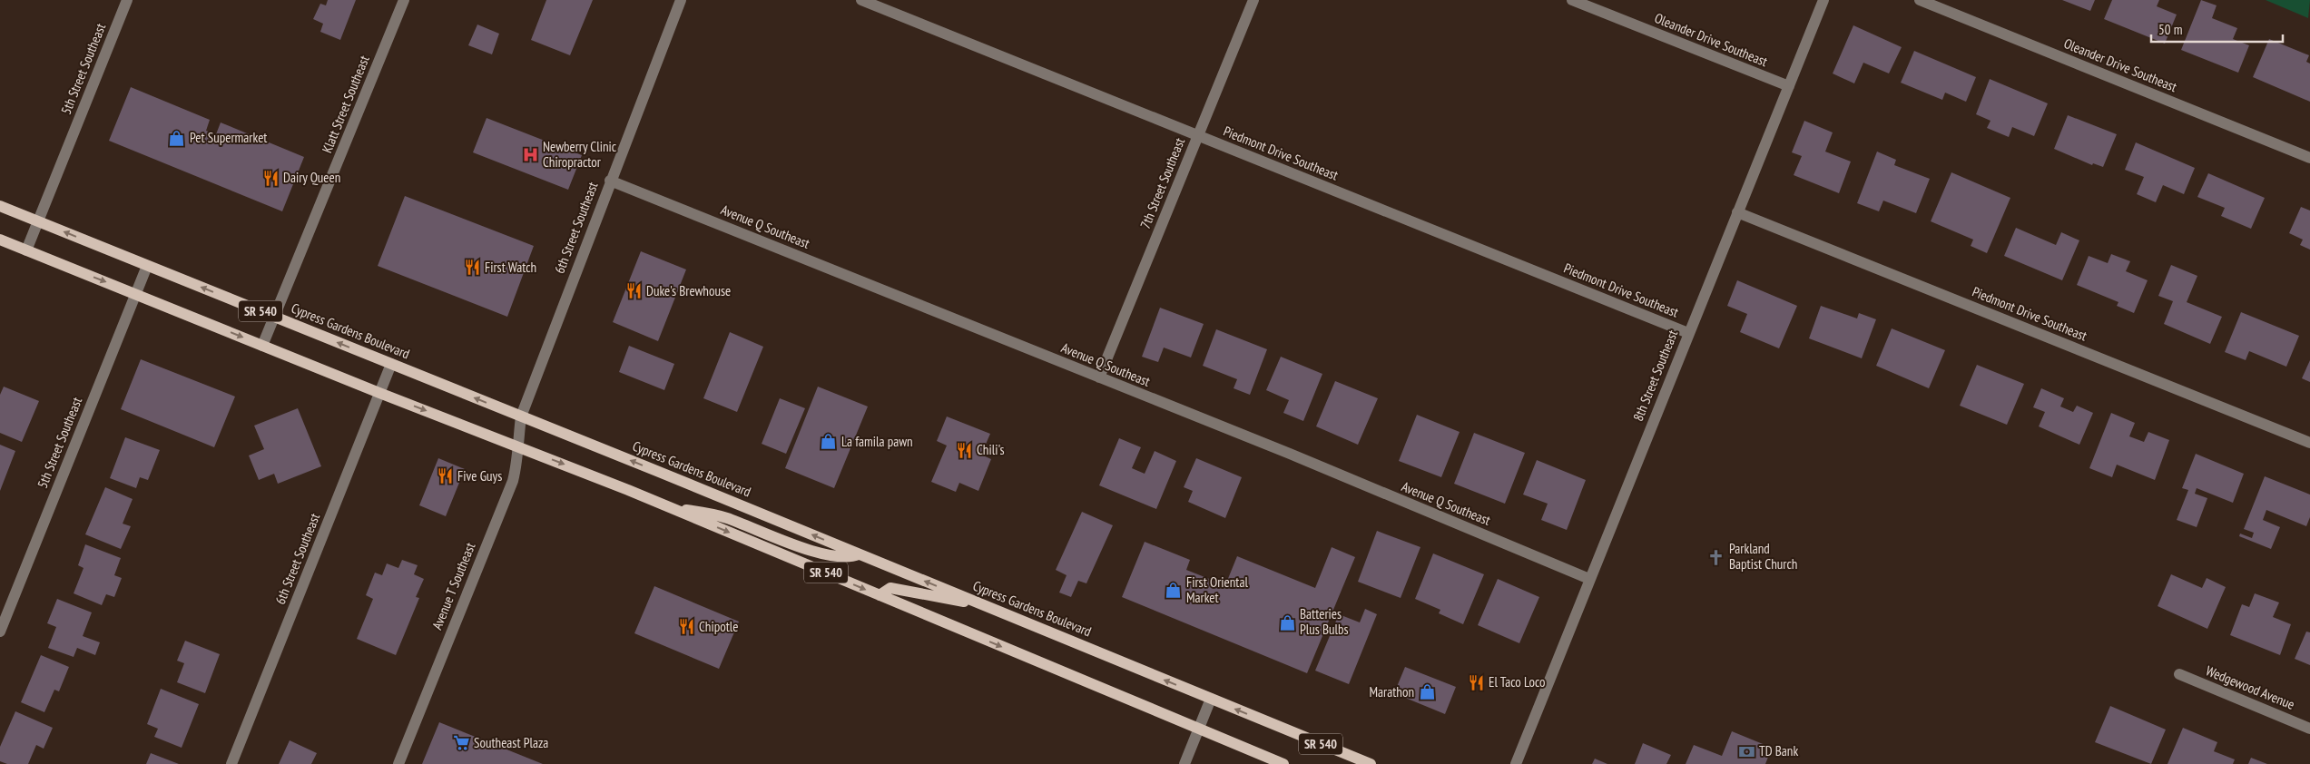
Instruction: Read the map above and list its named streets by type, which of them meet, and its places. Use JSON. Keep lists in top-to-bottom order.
{
  "streets": {
    "main road": ["SR 540", "Cypress Gardens Boulevard"],
    "street": [
      "Oleander Drive Southeast",
      "5th Street Southeast",
      "Klatt Street Southeast",
      "Piedmont Drive Southeast",
      "7th Street Southeast",
      "Avenue Q Southeast",
      "6th Street Southeast",
      "8th Street Southeast",
      "Avenue T Southeast",
      "Wedgewood Avenue"
    ]
  },
  "crossings": [
    ["Oleander Drive Southeast", "8th Street Southeast"],
    ["5th Street Southeast", "SR 540"],
    ["5th Street Southeast", "Cypress Gardens Boulevard"],
    ["Klatt Street Southeast", "SR 540"],
    ["Klatt Street Southeast", "Cypress Gardens Boulevard"],
    ["Piedmont Drive Southeast", "7th Street Southeast"],
    ["Piedmont Drive Southeast", "8th Street Southeast"],
    ["7th Street Southeast", "Avenue Q Southeast"],
    ["Avenue Q Southeast", "6th Street Southeast"],
    ["Avenue Q Southeast", "8th Street Southeast"],
    ["6th Street Southeast", "SR 540"],
    ["6th Street Southeast", "Cypress Gardens Boulevard"],
    ["6th Street Southeast", "Avenue T Southeast"],
    ["SR 540", "Avenue T Southeast"],
    ["Cypress Gardens Boulevard", "Avenue T Southeast"]
  ],
  "places": {
    "shop": [
      "Pet Supermarket",
      "La famila pawn",
      "First Oriental Market",
      "Batteries Plus Bulbs",
      "Marathon"
    ],
    "hospital": ["Newberry Clinic Chiropractor"],
    "restaurant": [
      "Dairy Queen",
      "First Watch",
      "Duke's Brewhouse",
      "Chili's",
      "Five Guys",
      "Chipotle",
      "El Taco Loco"
    ],
    "church": ["Parkland Baptist Church"],
    "supermarket": ["Southeast Plaza"],
    "bank": ["TD Bank"]
  },
  "scale_bar": "50 m"
}
